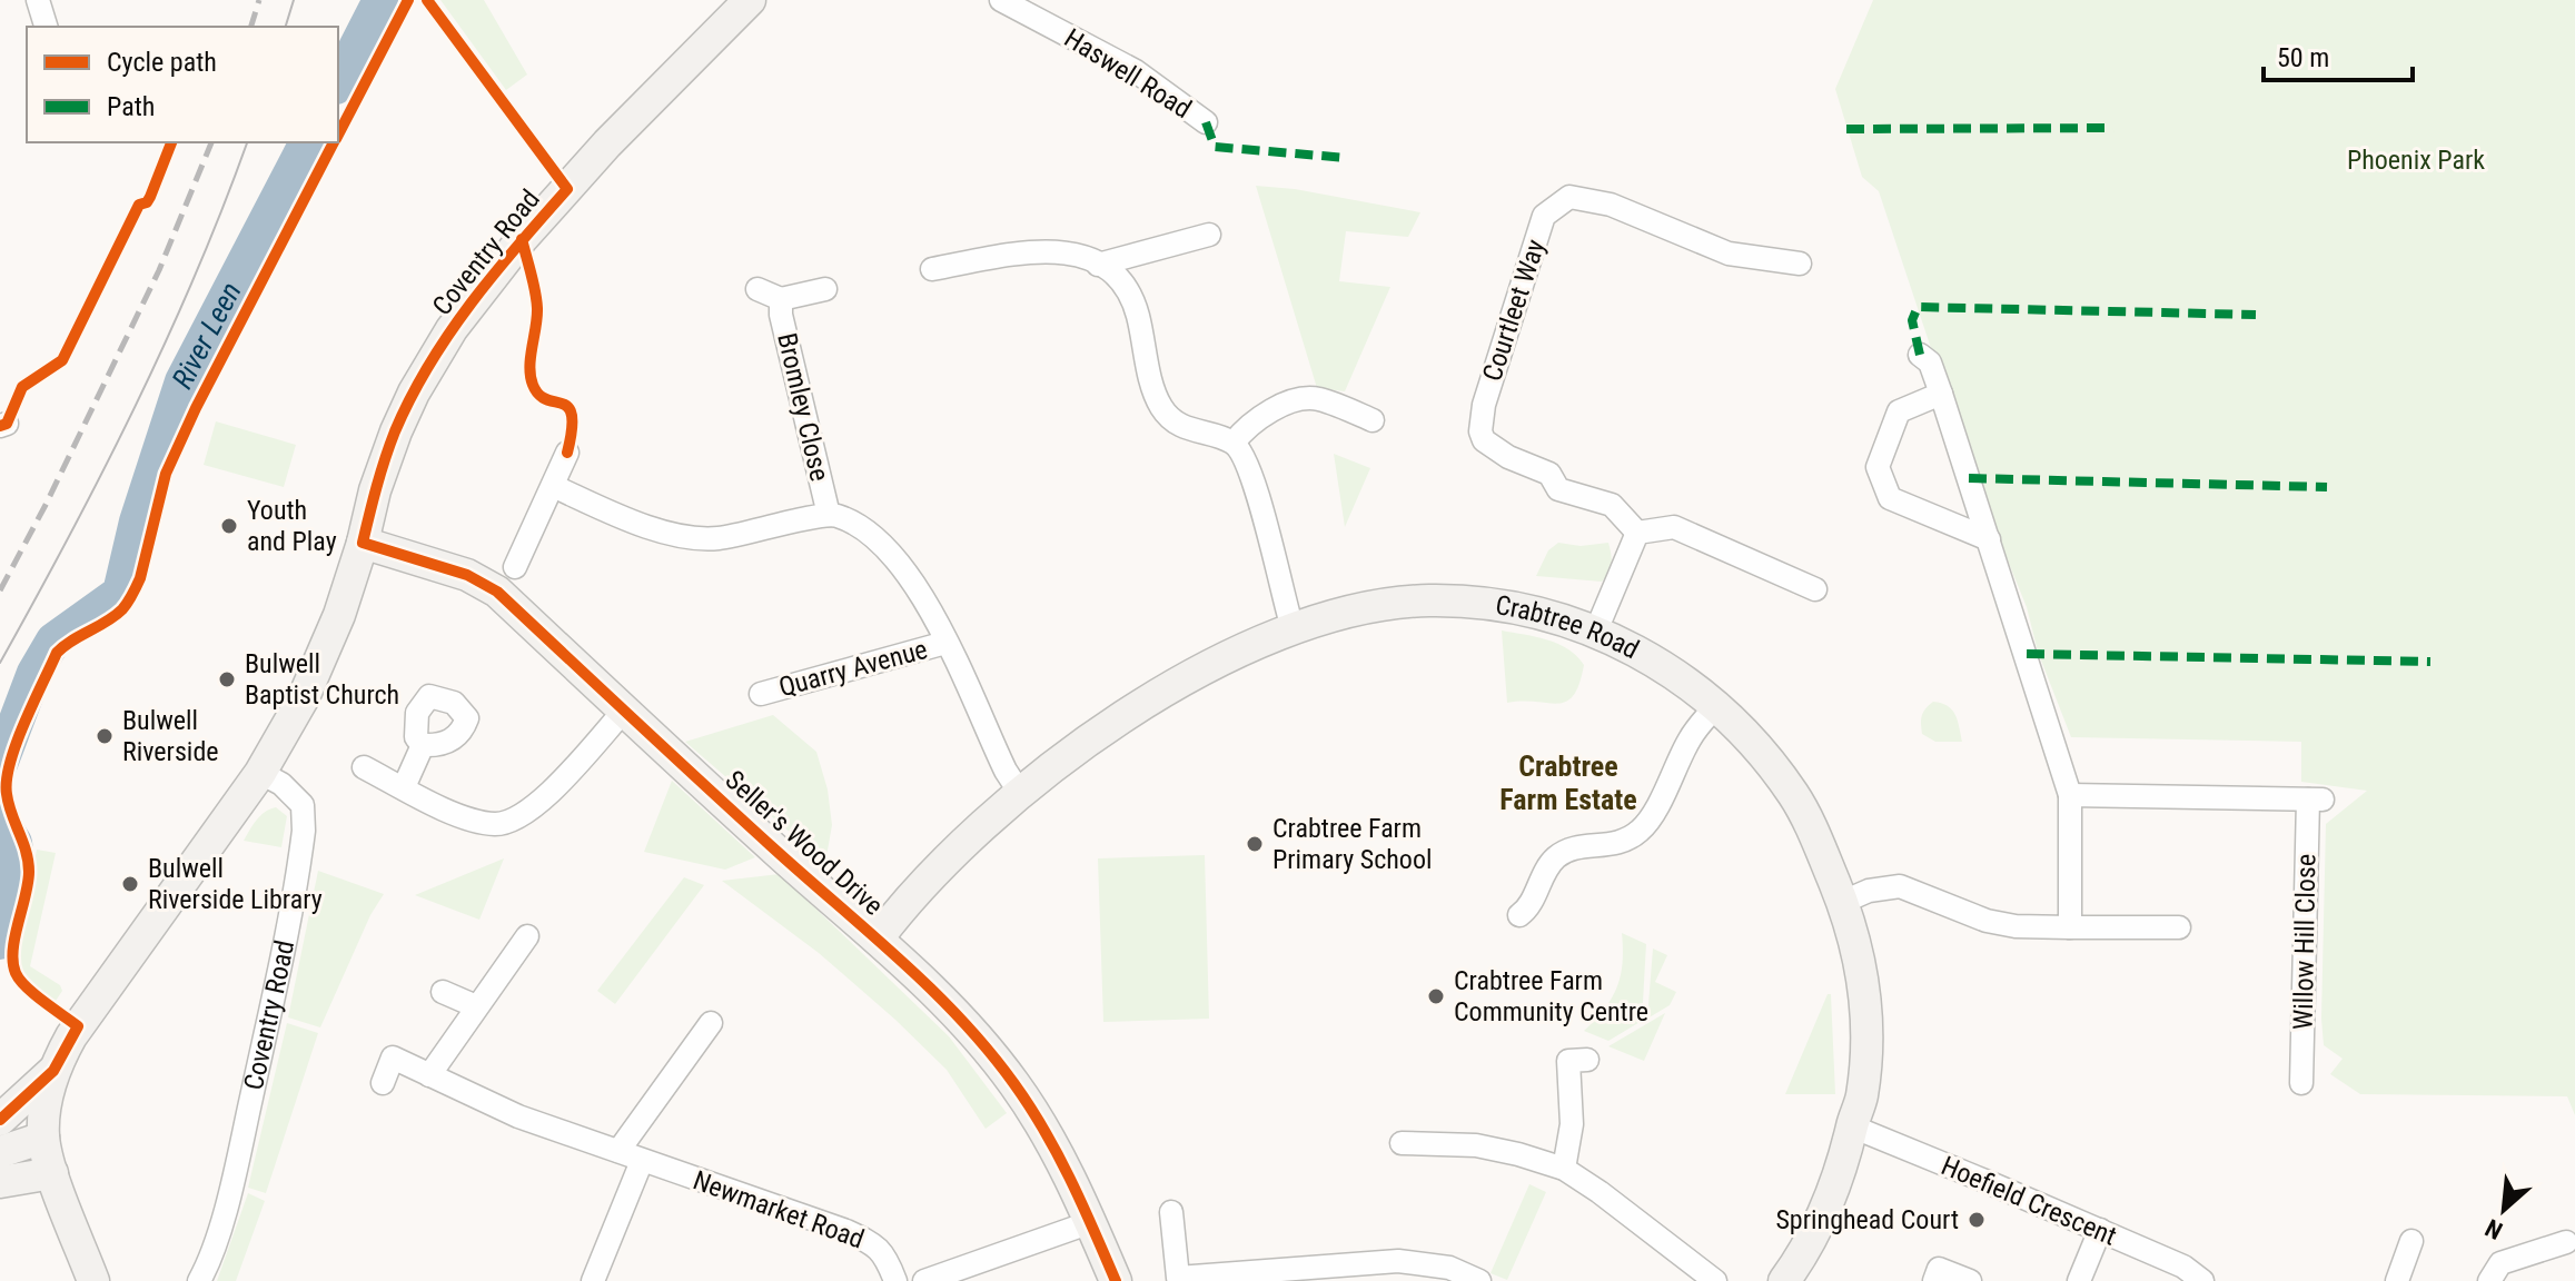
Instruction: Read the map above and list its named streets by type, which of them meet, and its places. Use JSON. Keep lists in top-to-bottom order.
{
  "streets": {
    "street": [
      "Haswell Road",
      "Coventry Road",
      "Courtleet Way",
      "Bromley Close",
      "Crabtree Road",
      "Quarry Avenue",
      "Seller's Wood Drive",
      "Willow Hill Close",
      "Hoefield Crescent",
      "Newmarket Road"
    ]
  },
  "crossings": [
    ["Coventry Road", "Seller's Wood Drive"],
    ["Bromley Close", "Quarry Avenue"],
    ["Crabtree Road", "Quarry Avenue"],
    ["Crabtree Road", "Seller's Wood Drive"],
    ["Crabtree Road", "Hoefield Crescent"]
  ],
  "districts": ["Crabtree Farm Estate"],
  "water": ["River Leen"],
  "parks": ["Phoenix Park"],
  "places": [
    "Youth and Play",
    "Bulwell Baptist Church",
    "Bulwell Riverside",
    "Crabtree Farm Primary School",
    "Bulwell Riverside Library",
    "Crabtree Farm Community Centre",
    "Springhead Court"
  ],
  "legend": ["Cycle path", "Path"],
  "scale_bar": "50 m",
  "north": "bottom left"
}
